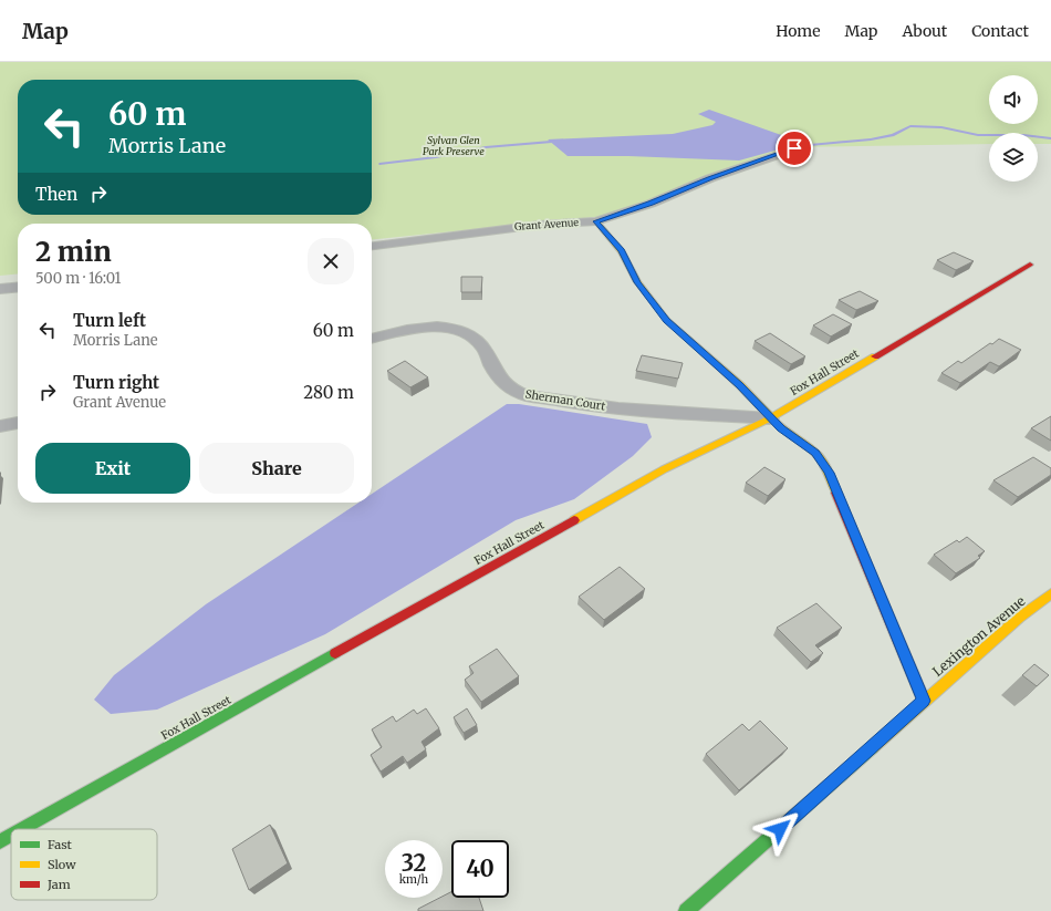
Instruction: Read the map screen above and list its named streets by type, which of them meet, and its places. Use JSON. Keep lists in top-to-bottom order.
{
  "streets": {
    "street": [
      "Grant Avenue",
      "Fox Hall Street",
      "Sherman Court",
      "Lexington Avenue"
    ]
  },
  "crossings": [
    ["Fox Hall Street", "Sherman Court"]
  ],
  "parks": ["Sylvan Glen Park Preserve"],
  "legend": ["Fast", "Slow", "Jam"],
  "page": {
    "header": "Map",
    "nav": [
      "Home",
      "Map",
      "About",
      "Contact"
    ],
    "turn": ["60 m", "Morris Lane"],
    "then": "Then",
    "heading": ["2 min", "500 m · 16:01"],
    "list": [
      {
        "name": "Turn left",
        "note": "Morris Lane",
        "value": "60 m"
      },
      {
        "name": "Turn right",
        "note": "Grant Avenue",
        "value": "280 m"
      }
    ],
    "buttons": ["Exit", "Share"],
    "speed": "32 km/h",
    "limit": "40"
  }
}
